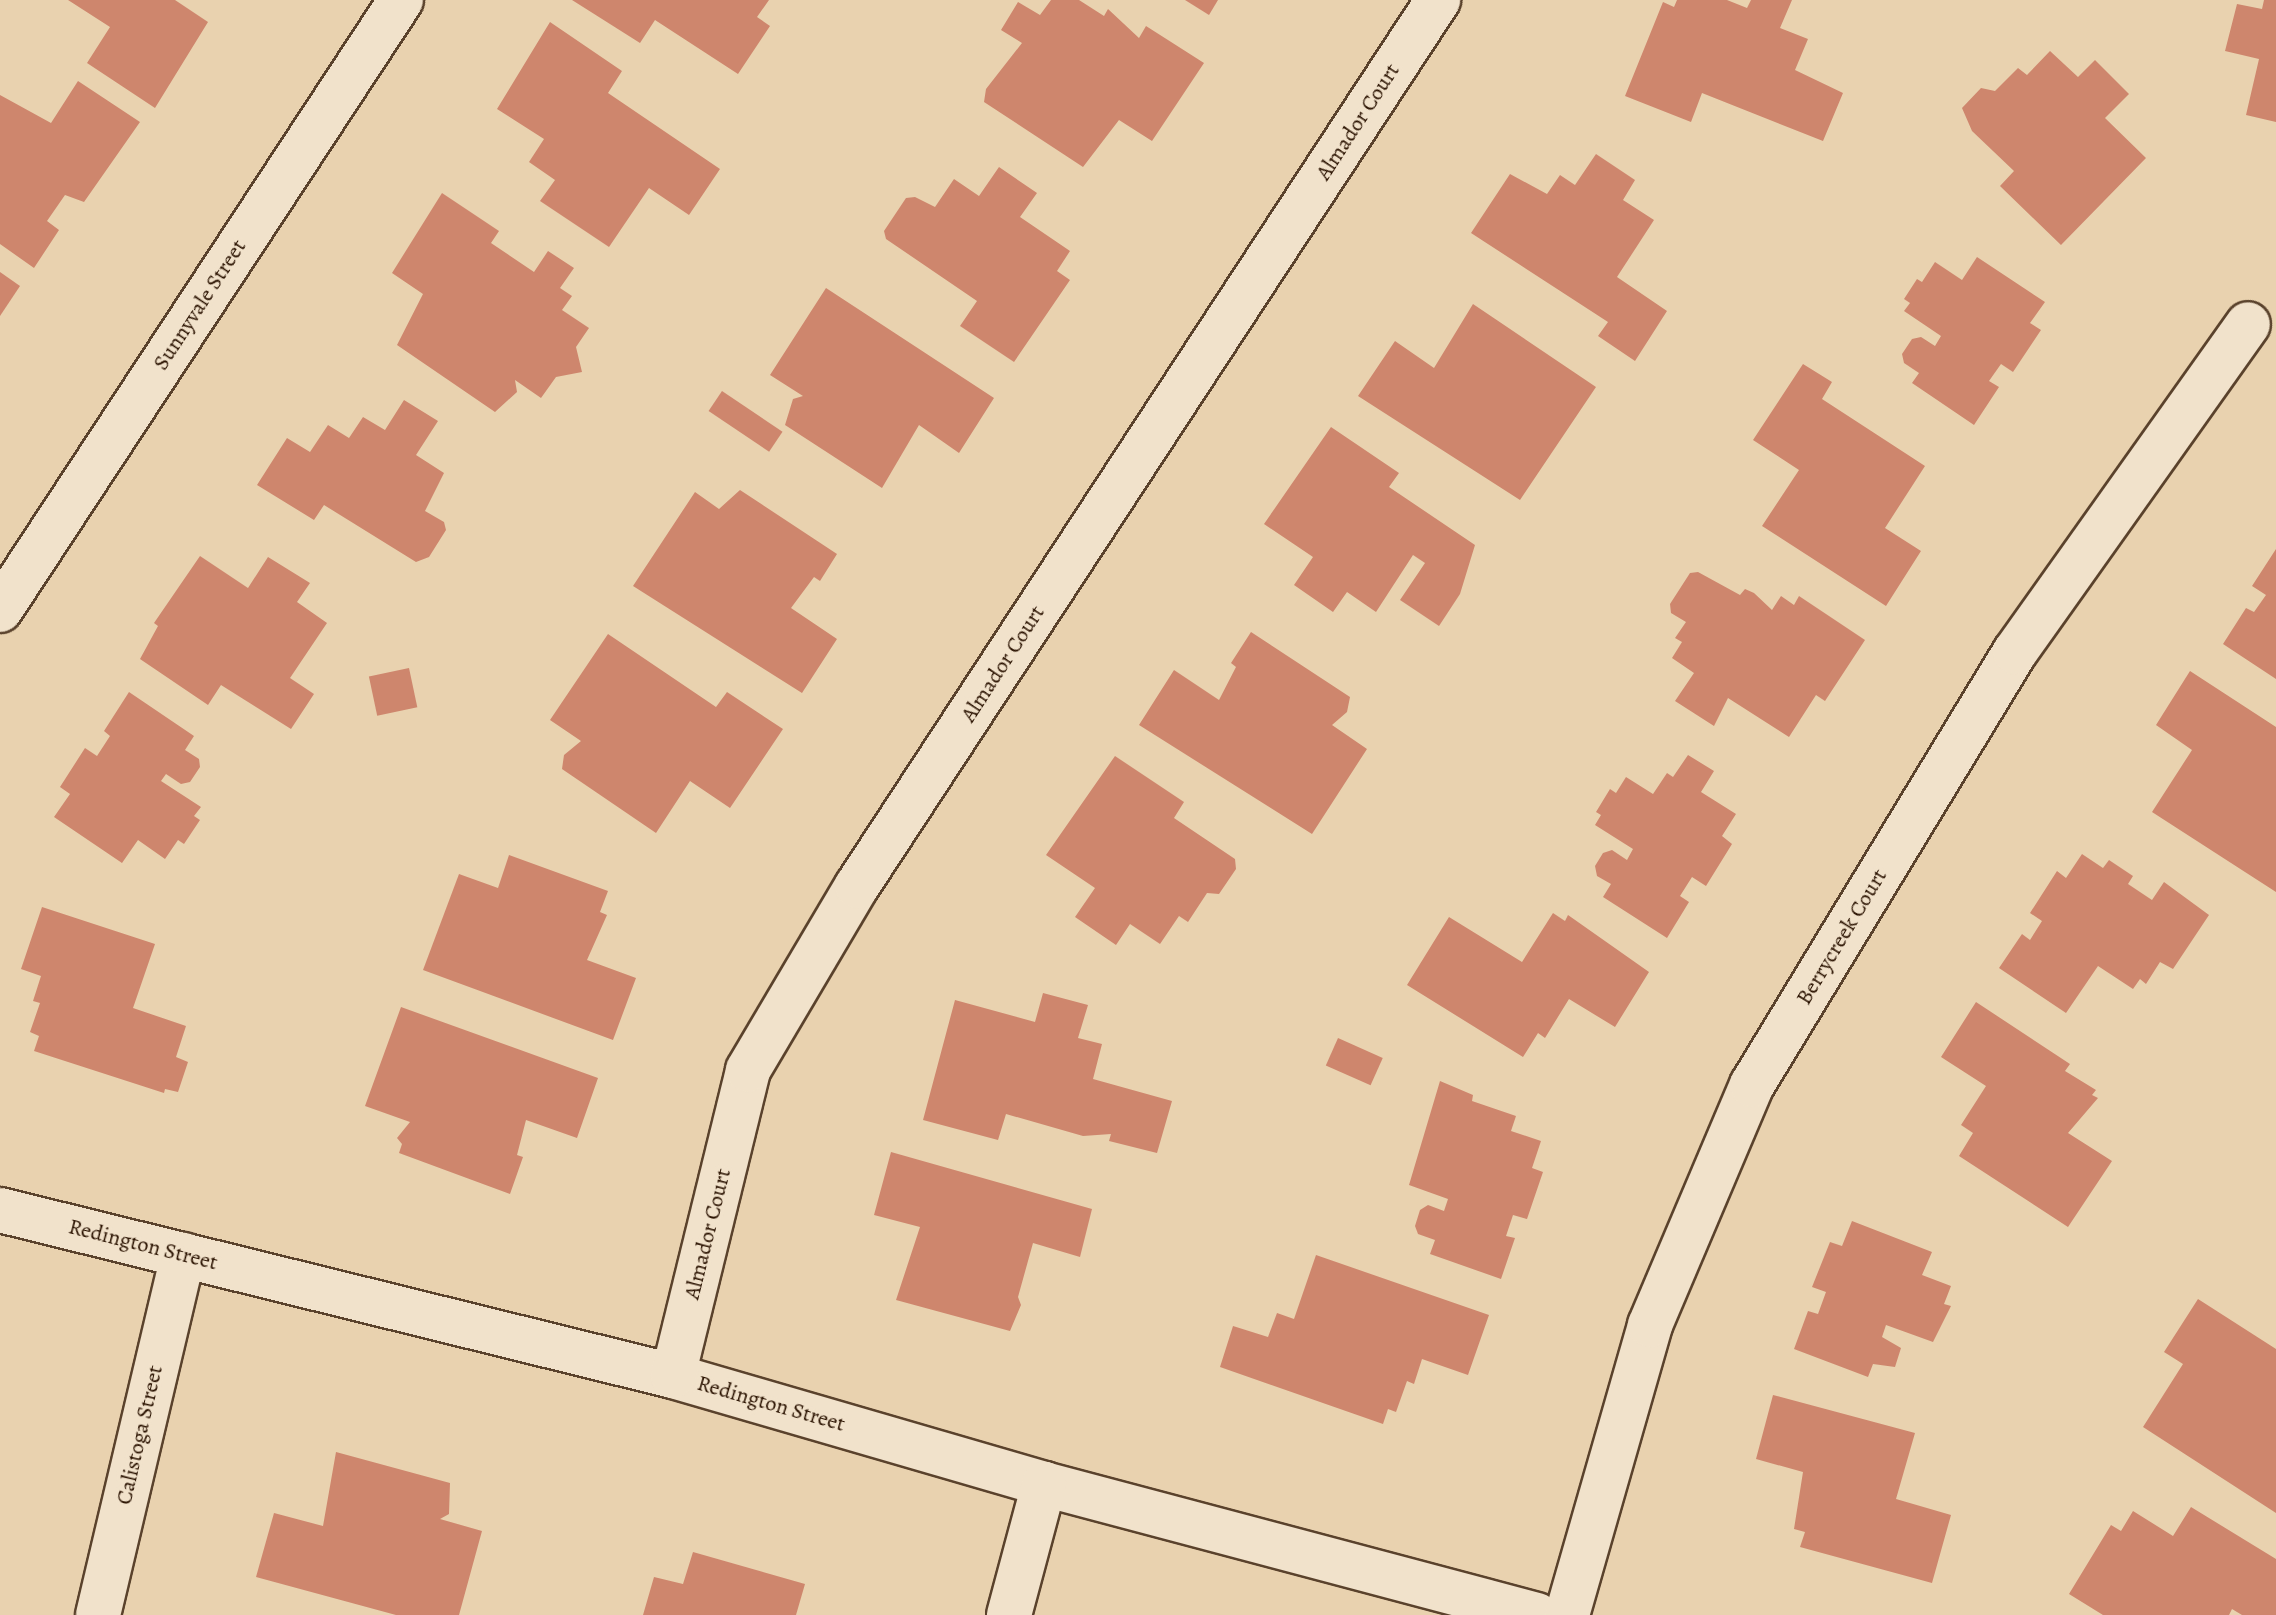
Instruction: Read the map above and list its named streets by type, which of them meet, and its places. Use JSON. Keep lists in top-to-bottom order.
{
  "streets": {
    "street": [
      "Almador Court",
      "Sunnyvale Street",
      "Berrycreek Court",
      "Redington Street",
      "Calistoga Street"
    ]
  },
  "crossings": [
    ["Almador Court", "Redington Street"],
    ["Redington Street", "Calistoga Street"]
  ]
}
